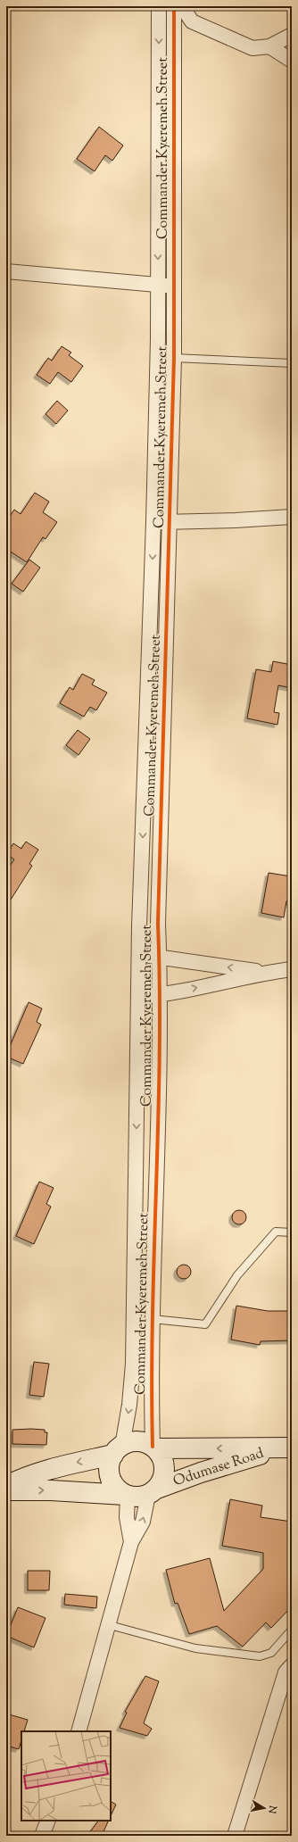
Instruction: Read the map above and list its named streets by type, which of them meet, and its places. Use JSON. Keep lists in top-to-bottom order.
{
  "streets": {
    "main road": ["Odumase Road"],
    "street": ["Commander Kyeremeh Street"]
  },
  "crossings": [
    ["Commander Kyeremeh Street", "Odumase Road"]
  ],
  "north": "right"
}
